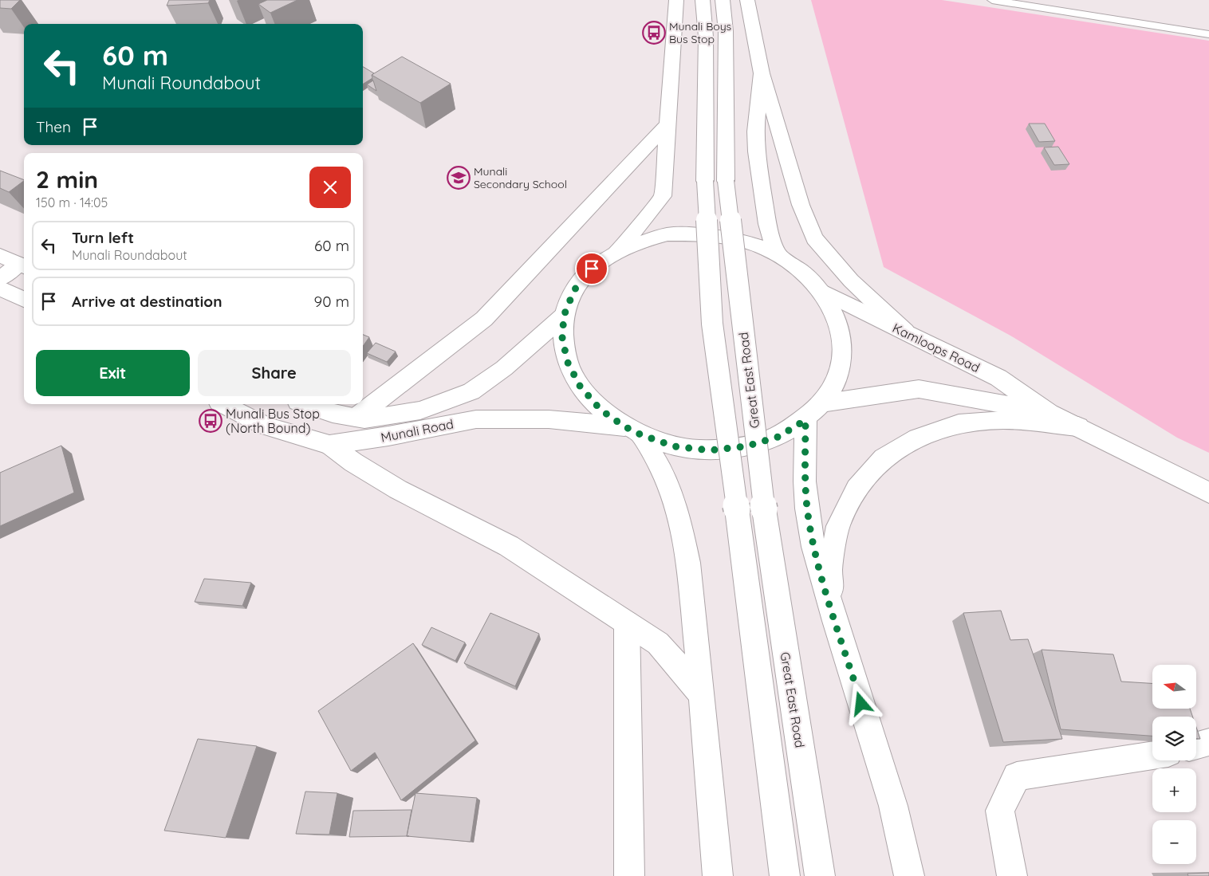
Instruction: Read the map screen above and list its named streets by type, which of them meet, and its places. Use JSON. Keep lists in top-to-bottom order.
{
  "streets": {
    "main road": ["Kamloops Road", "Great East Road", "Munali Road"]
  },
  "places": {
    "bus stop": ["Munali Boys Bus Stop", "Munali Bus Stop (North Bound)"],
    "school or university": ["Munali Secondary School"]
  },
  "north": "left",
  "page": {
    "turn": ["60 m", "Munali Roundabout"],
    "then": "Then",
    "heading": ["2 min", "150 m · 14:05"],
    "list": [
      {
        "name": "Turn left",
        "note": "Munali Roundabout",
        "value": "60 m"
      },
      {
        "name": "Arrive at destination",
        "value": "90 m"
      }
    ],
    "buttons": ["Exit", "Share"],
    "map_buttons": ["+", "−"]
  }
}
